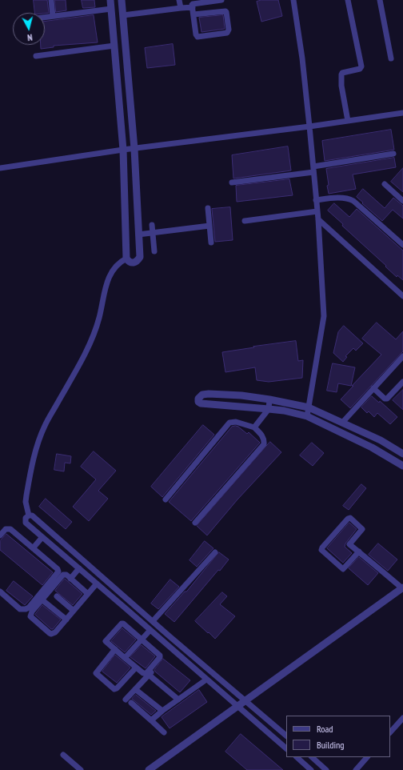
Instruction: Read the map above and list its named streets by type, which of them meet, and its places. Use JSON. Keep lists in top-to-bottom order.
{
  "legend": ["Road", "Building"],
  "north": "bottom"
}
